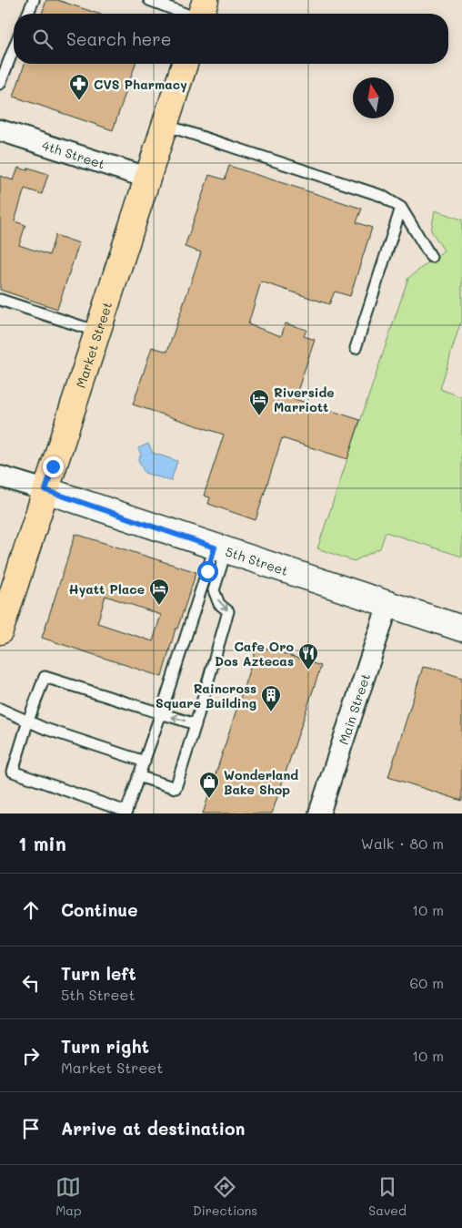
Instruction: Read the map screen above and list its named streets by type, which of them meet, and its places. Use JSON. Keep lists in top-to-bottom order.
{
  "streets": {
    "main road": ["Market Street"],
    "street": ["4th Street", "5th Street", "Main Street"]
  },
  "crossings": [
    ["4th Street", "Market Street"],
    ["Market Street", "5th Street"],
    ["5th Street", "Main Street"]
  ],
  "places": {
    "pharmacy": ["CVS Pharmacy"],
    "hotel": ["Riverside Marriott", "Hyatt Place"],
    "restaurant": ["Cafe Oro Dos Aztecas"],
    "building": ["Raincross Square Building"],
    "shop": ["Wonderland Bake Shop"]
  },
  "north": "top",
  "page": {
    "search": "Search here",
    "heading": ["1 min", "Walk · 80 m"],
    "list": [
      ["Continue", "10 m"],
      ["Turn left", "5th Street", "60 m"],
      ["Turn right", "Market Street", "10 m"],
      "Arrive at destination"
    ],
    "nav": ["Map", "Directions", "Saved"]
  }
}
